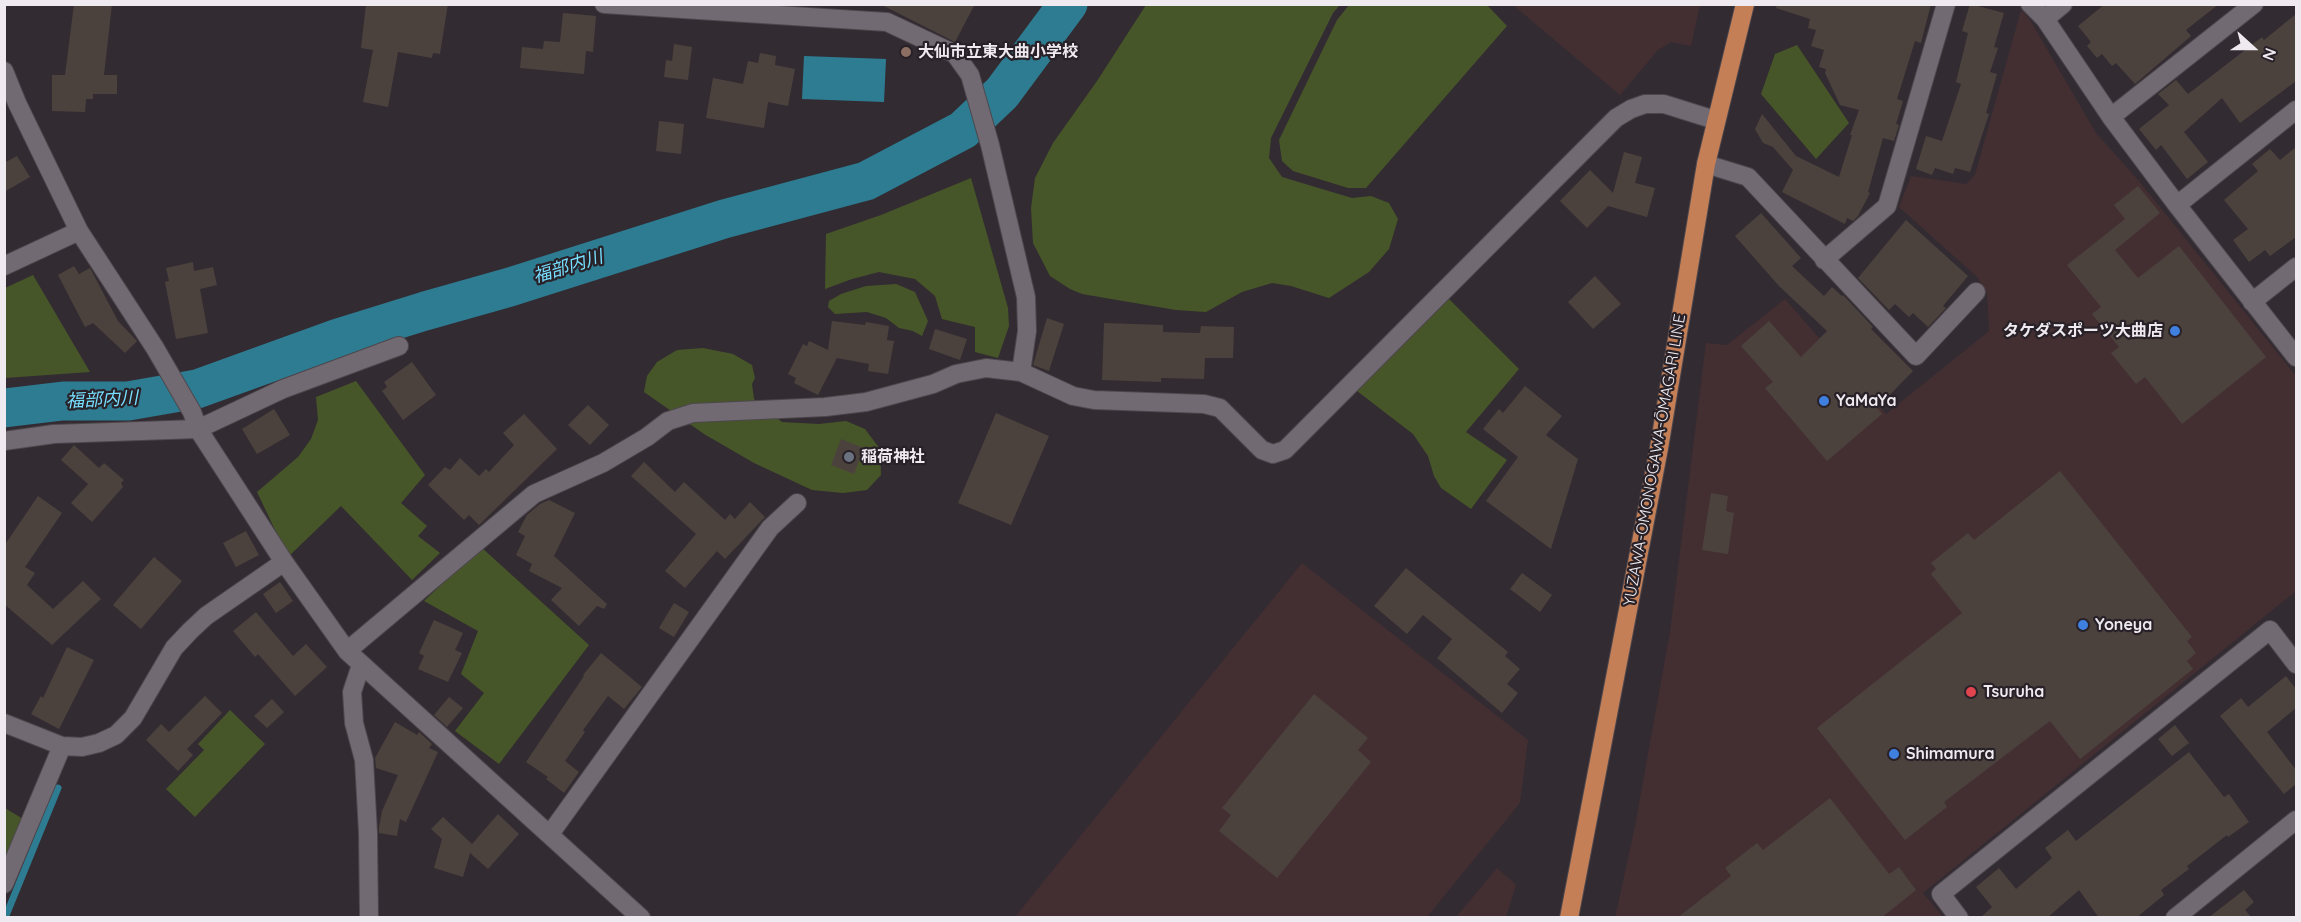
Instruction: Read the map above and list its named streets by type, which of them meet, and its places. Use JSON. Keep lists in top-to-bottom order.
{
  "streets": {
    "main road": ["YUZAWA-OMONOGAWA-ŌMAGARI LINE"]
  },
  "water": ["福部内川"],
  "places": [
    "大仙市立東大曲小学校",
    "タケダスポーツ大曲店",
    "YaMaYa",
    "稲荷神社",
    "Yoneya",
    "Tsuruha",
    "Shimamura"
  ],
  "north": "right"
}
